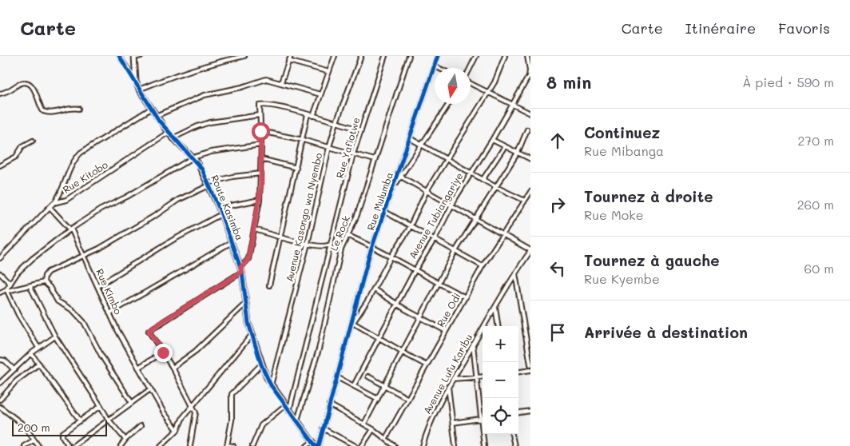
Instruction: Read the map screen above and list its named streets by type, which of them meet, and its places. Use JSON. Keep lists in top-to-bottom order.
{
  "streets": {
    "street": [
      "Rue Yafiotwe",
      "Rue Kitobo",
      "Rue Mulumba",
      "Route Kasimba",
      "Avenue Tubiangariye",
      "Avenue Kasongo wa Nyembo",
      "Le Rock",
      "Rue Kimbo",
      "Rue Odi",
      "Avenue Lufu Karibu"
    ]
  },
  "crossings": [
    ["Rue Yafiotwe", "Route Kasimba"],
    ["Rue Kitobo", "Route Kasimba"],
    ["Rue Kitobo", "Rue Kimbo"],
    ["Rue Mulumba", "Route Kasimba"],
    ["Route Kasimba", "Avenue Kasongo wa Nyembo"],
    ["Route Kasimba", "Le Rock"]
  ],
  "scale_bar": "200 m",
  "north": "bottom",
  "page": {
    "header": "Carte",
    "nav": ["Carte", "Itinéraire", "Favoris"],
    "heading": ["8 min", "À pied · 590 m"],
    "list": [
      ["Continuez", "Rue Mibanga", "270 m"],
      ["Tournez à droite", "Rue Moke", "260 m"],
      ["Tournez à gauche", "Rue Kyembe", "60 m"],
      "Arrivée à destination"
    ],
    "map_buttons": ["+", "−"],
    "scale": "200 m"
  }
}
